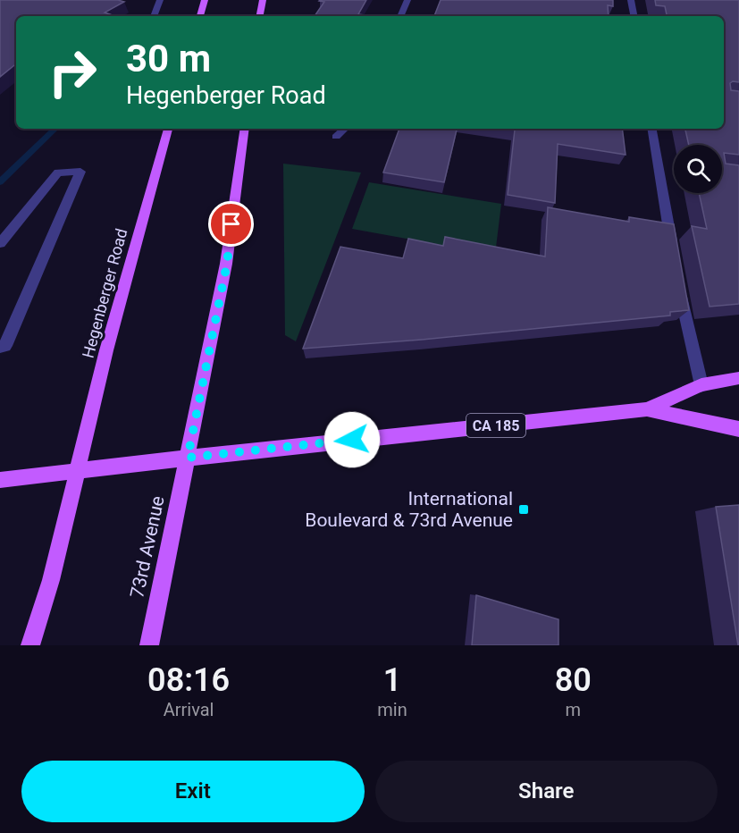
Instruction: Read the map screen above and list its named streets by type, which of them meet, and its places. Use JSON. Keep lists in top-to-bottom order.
{
  "streets": {
    "main road": ["Hegenberger Road", "CA 185", "73rd Avenue"]
  },
  "crossings": [
    ["Hegenberger Road", "CA 185"],
    ["CA 185", "73rd Avenue"]
  ],
  "places": {
    "transit": ["International Boulevard & 73rd Avenue"]
  },
  "page": {
    "turn": ["30 m", "Hegenberger Road"],
    "eta": [
      "08:16",
      "Arrival",
      "1",
      "min",
      "80",
      "m"
    ],
    "buttons": ["Exit", "Share"]
  }
}
